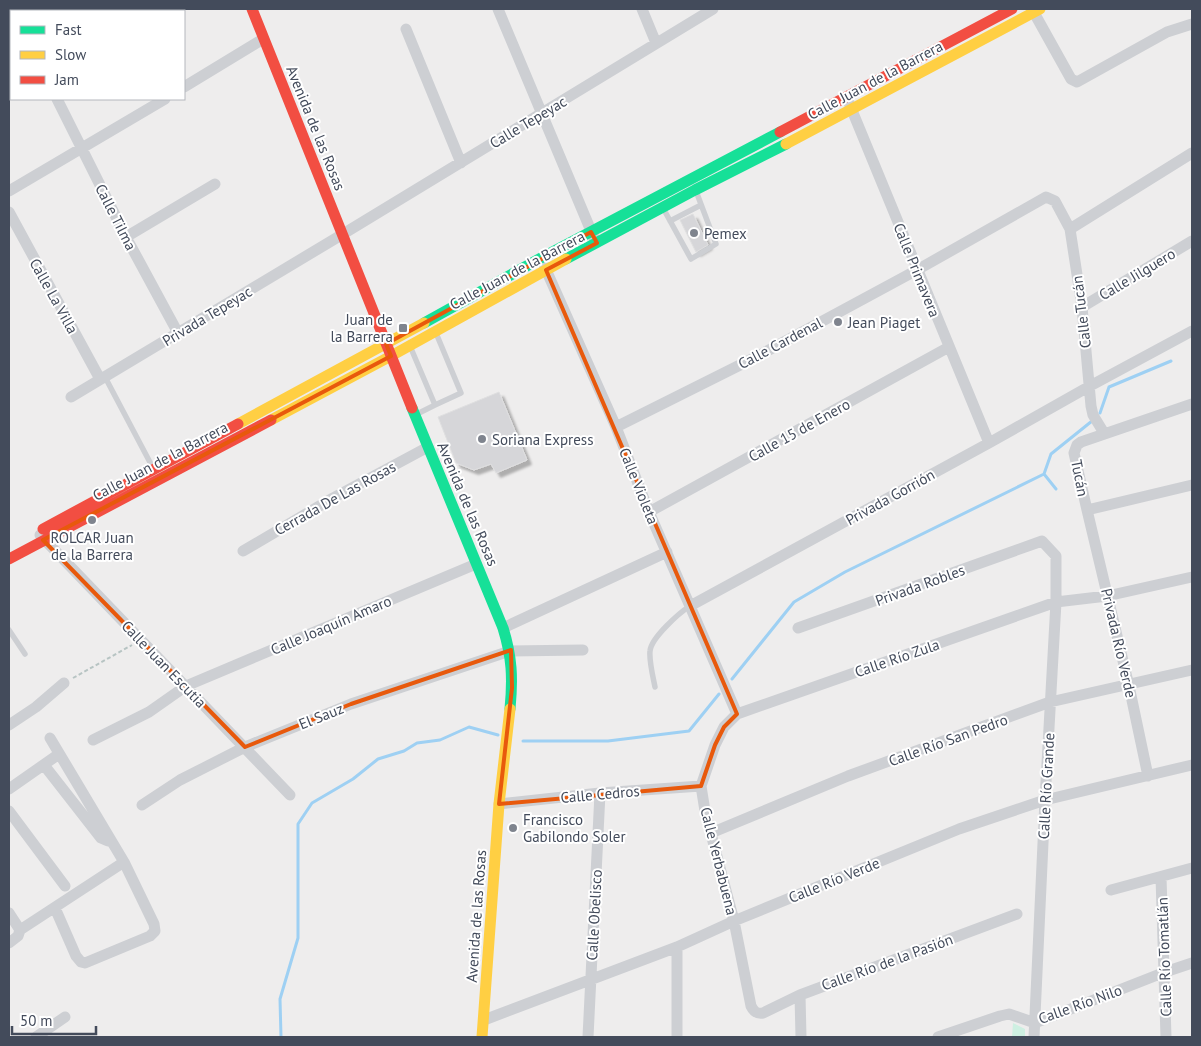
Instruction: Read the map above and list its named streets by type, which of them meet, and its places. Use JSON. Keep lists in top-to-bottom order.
{
  "streets": {
    "main road": ["Calle Juan de la Barrera", "Avenida de las Rosas"],
    "street": [
      "Calle Tepeyac",
      "Calle Tilma",
      "Calle Primavera",
      "Calle Jilguero",
      "Calle La Villa",
      "Calle Tucán",
      "Privada Tepeyac",
      "Calle Cardenal",
      "Calle 15 de Enero",
      "Tucán",
      "Calle Violeta",
      "Privada Gorrión",
      "Cerrada De Las Rosas",
      "Privada Robles",
      "Calle Joaquín Amaro",
      "Privada Río Verde",
      "Calle Río Zula",
      "Calle Juan Escutia",
      "El Sauz",
      "Calle Río San Pedro",
      "Calle Río Grande",
      "Calle Cedros",
      "Calle Yerbabuena",
      "Calle Río Verde",
      "Calle Obelisco",
      "Calle Río Tomatlán",
      "Calle Río de la Pasión",
      "Calle Río Nilo"
    ]
  },
  "crossings": [
    ["Calle Juan de la Barrera", "Avenida de las Rosas"],
    ["Calle Juan de la Barrera", "Calle Primavera"],
    ["Calle Juan de la Barrera", "Calle La Villa"],
    ["Calle Juan de la Barrera", "Calle Violeta"],
    ["Calle Juan de la Barrera", "Calle Juan Escutia"],
    ["Calle Tepeyac", "Avenida de las Rosas"],
    ["Calle Tepeyac", "Privada Tepeyac"],
    ["Avenida de las Rosas", "Privada Tepeyac"],
    ["Avenida de las Rosas", "Cerrada De Las Rosas"],
    ["Avenida de las Rosas", "Calle Joaquín Amaro"],
    ["Avenida de las Rosas", "El Sauz"],
    ["Avenida de las Rosas", "Calle Cedros"],
    ["Avenida de las Rosas", "Calle Río Verde"],
    ["Calle Tilma", "Privada Tepeyac"],
    ["Calle Primavera", "Calle Cardenal"],
    ["Calle Primavera", "Calle 15 de Enero"],
    ["Calle Primavera", "Privada Gorrión"],
    ["Calle Jilguero", "Calle Tucán"],
    ["Calle La Villa", "Privada Tepeyac"],
    ["Calle Tucán", "Calle Cardenal"],
    ["Calle Tucán", "Tucán"],
    ["Calle Tucán", "Privada Gorrión"],
    ["Calle Cardenal", "Calle Violeta"],
    ["Calle 15 de Enero", "Calle Violeta"],
    ["Tucán", "Privada Río Verde"],
    ["Calle Violeta", "Privada Gorrión"],
    ["Calle Violeta", "Calle Río Zula"],
    ["Calle Violeta", "Calle Yerbabuena"],
    ["Privada Robles", "Calle Río Grande"],
    ["Calle Joaquín Amaro", "Calle Juan Escutia"],
    ["Privada Río Verde", "Calle Río Zula"],
    ["Privada Río Verde", "Calle Río San Pedro"],
    ["Privada Río Verde", "Calle Río Verde"],
    ["Calle Río Zula", "Calle Río Grande"],
    ["Calle Río Zula", "Calle Yerbabuena"],
    ["Calle Juan Escutia", "El Sauz"],
    ["Calle Río San Pedro", "Calle Río Grande"],
    ["Calle Río San Pedro", "Calle Yerbabuena"],
    ["Calle Río Grande", "Calle Río Verde"],
    ["Calle Río Grande", "Calle Río Nilo"],
    ["Calle Cedros", "Calle Yerbabuena"],
    ["Calle Cedros", "Calle Obelisco"],
    ["Calle Yerbabuena", "Calle Río Verde"],
    ["Calle Yerbabuena", "Calle Río de la Pasión"],
    ["Calle Río Verde", "Calle Obelisco"],
    ["Calle Río Tomatlán", "Calle Río Nilo"]
  ],
  "places": {
    "other": [
      "Pemex",
      "Jean Piaget",
      "Soriana Express",
      "ROLCAR Juan de la Barrera",
      "Francisco Gabilondo Soler"
    ],
    "transit": ["Juan de la Barrera"]
  },
  "legend": ["Fast", "Slow", "Jam"],
  "scale_bar": "50 m"
}
